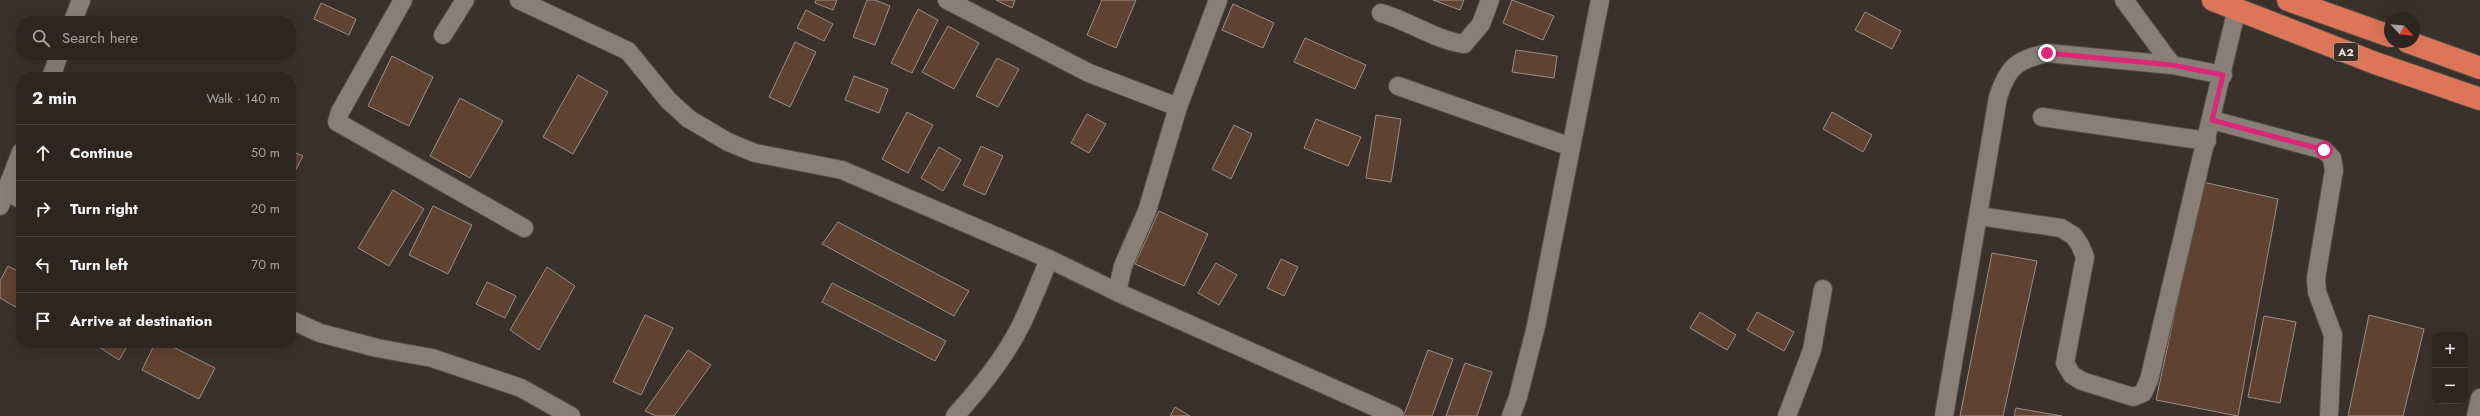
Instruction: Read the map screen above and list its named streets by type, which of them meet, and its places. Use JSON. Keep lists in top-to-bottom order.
{
  "streets": {
    "highway": ["A2"]
  },
  "north": "bottom right",
  "page": {
    "search": "Search here",
    "heading": ["2 min", "Walk · 140 m"],
    "list": [
      ["Continue", "50 m"],
      ["Turn right", "20 m"],
      ["Turn left", "70 m"],
      "Arrive at destination"
    ],
    "map_buttons": ["+", "−"]
  }
}
